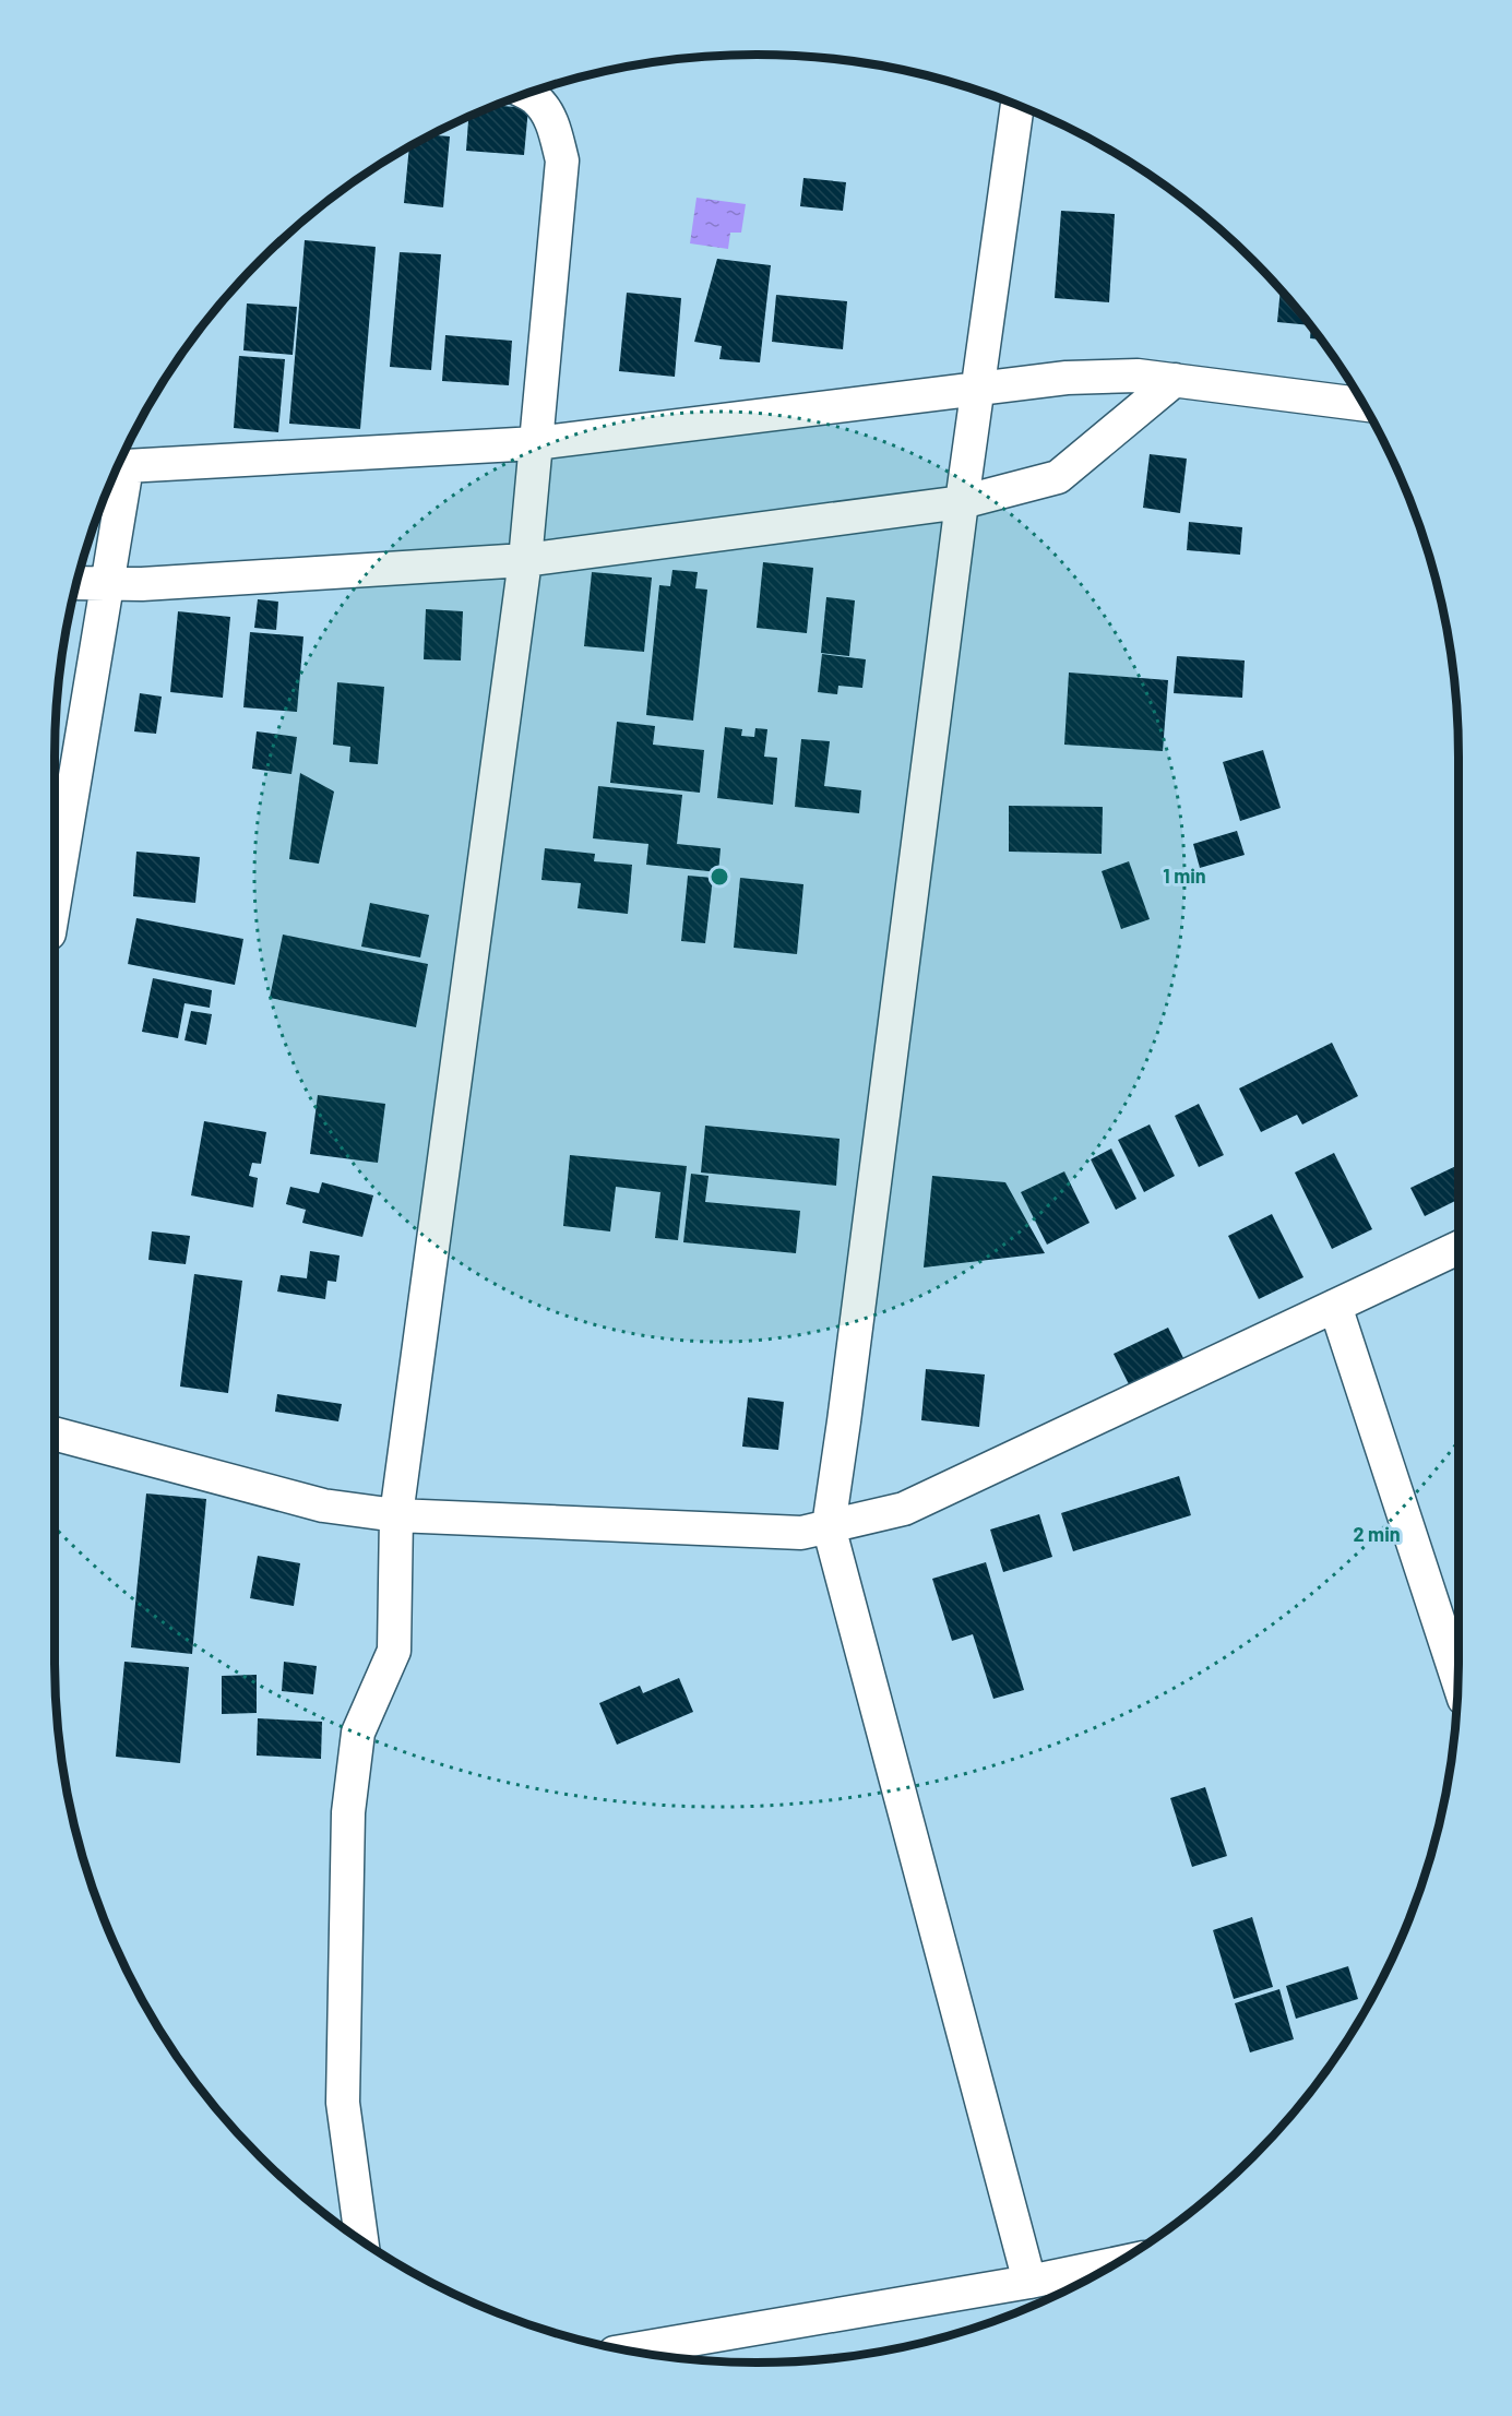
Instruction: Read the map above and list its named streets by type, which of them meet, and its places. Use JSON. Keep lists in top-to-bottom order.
{
  "rings": ["1 min", "2 min"]
}
